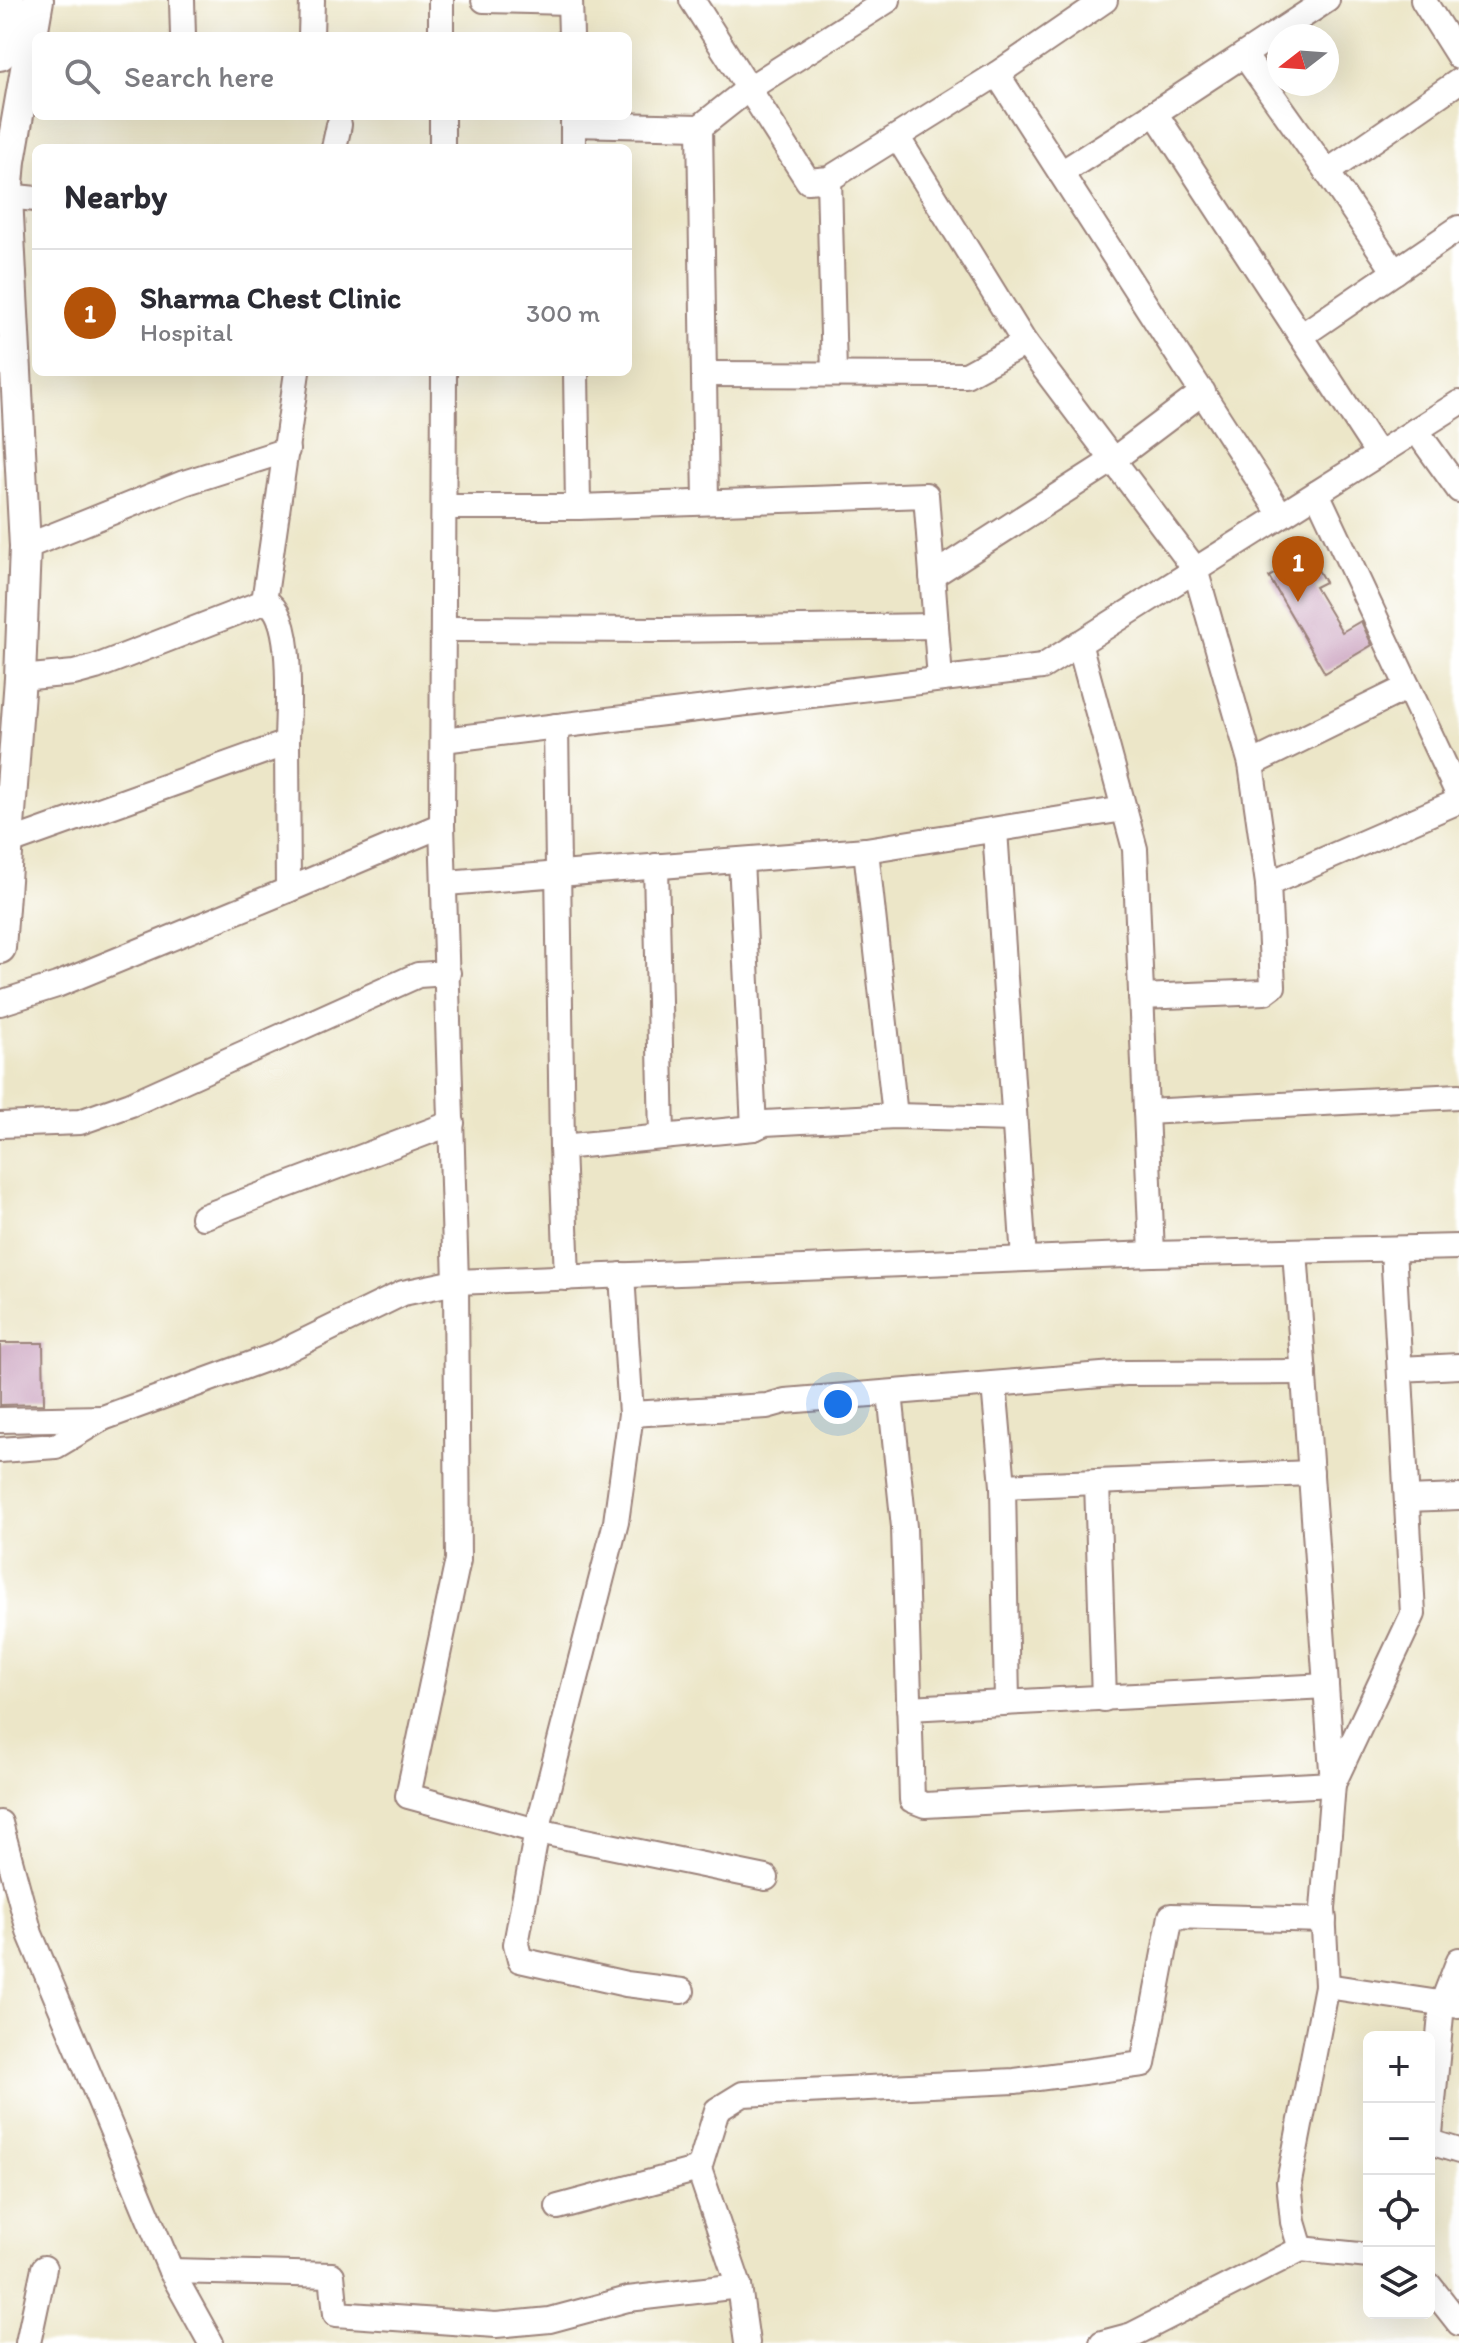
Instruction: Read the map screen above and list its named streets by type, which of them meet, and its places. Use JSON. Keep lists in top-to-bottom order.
{
  "north": "left",
  "page": {
    "search": "Search here",
    "heading": "Nearby",
    "list": [
      {
        "mark": "1",
        "name": "Sharma Chest Clinic",
        "note": "Hospital",
        "value": "300 m"
      }
    ],
    "pins": "1",
    "map_buttons": ["+", "−"]
  }
}
